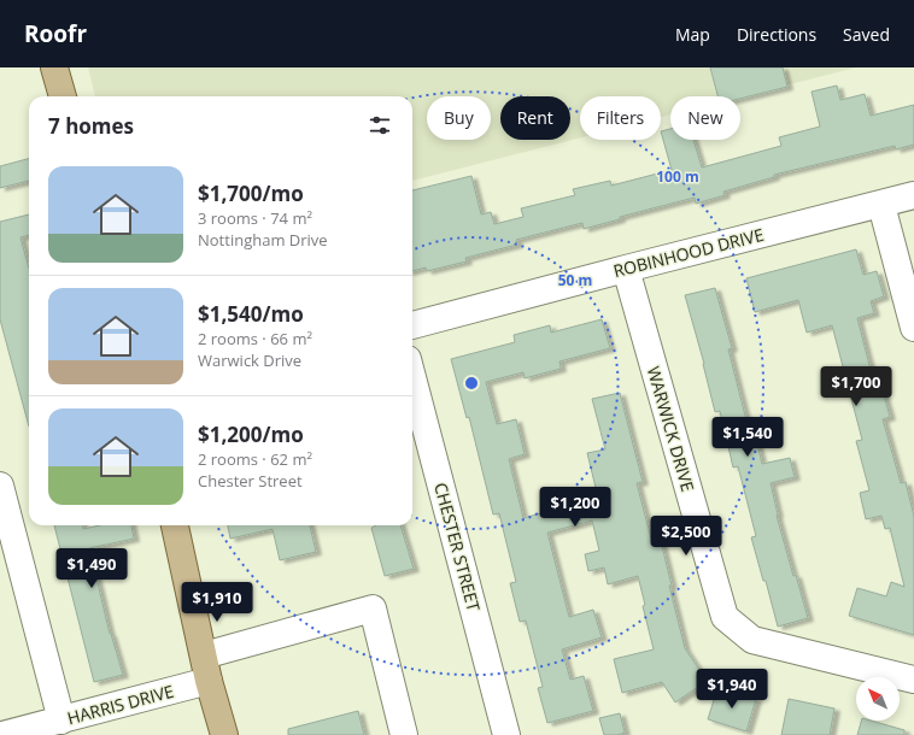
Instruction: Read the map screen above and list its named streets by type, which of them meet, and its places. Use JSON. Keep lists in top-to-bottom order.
{
  "streets": {
    "street": [
      "ROBINHOOD DRIVE",
      "WARWICK DRIVE",
      "CHESTER STREET",
      "HARRIS DRIVE"
    ]
  },
  "crossings": [
    ["ROBINHOOD DRIVE", "WARWICK DRIVE"]
  ],
  "north": "top left",
  "page": {
    "header": "Roofr",
    "nav": ["Map", "Directions", "Saved"],
    "chip": [
      "Buy",
      "Rent",
      "Filters",
      "New"
    ],
    "heading": "7 homes",
    "list": [
      {
        "name": "$1,700/mo",
        "note": "3 rooms · 74 m² · Nottingham Drive"
      },
      {
        "name": "$1,540/mo",
        "note": "2 rooms · 66 m² · Warwick Drive"
      },
      {
        "name": "$1,200/mo",
        "note": "2 rooms · 62 m² · Chester Street"
      }
    ],
    "price": [
      "$1,700",
      "$1,540",
      "$1,200",
      "$2,500",
      "$1,490",
      "$1,910",
      "$1,940"
    ]
  },
  "rings": ["100 m", "50 m"]
}
